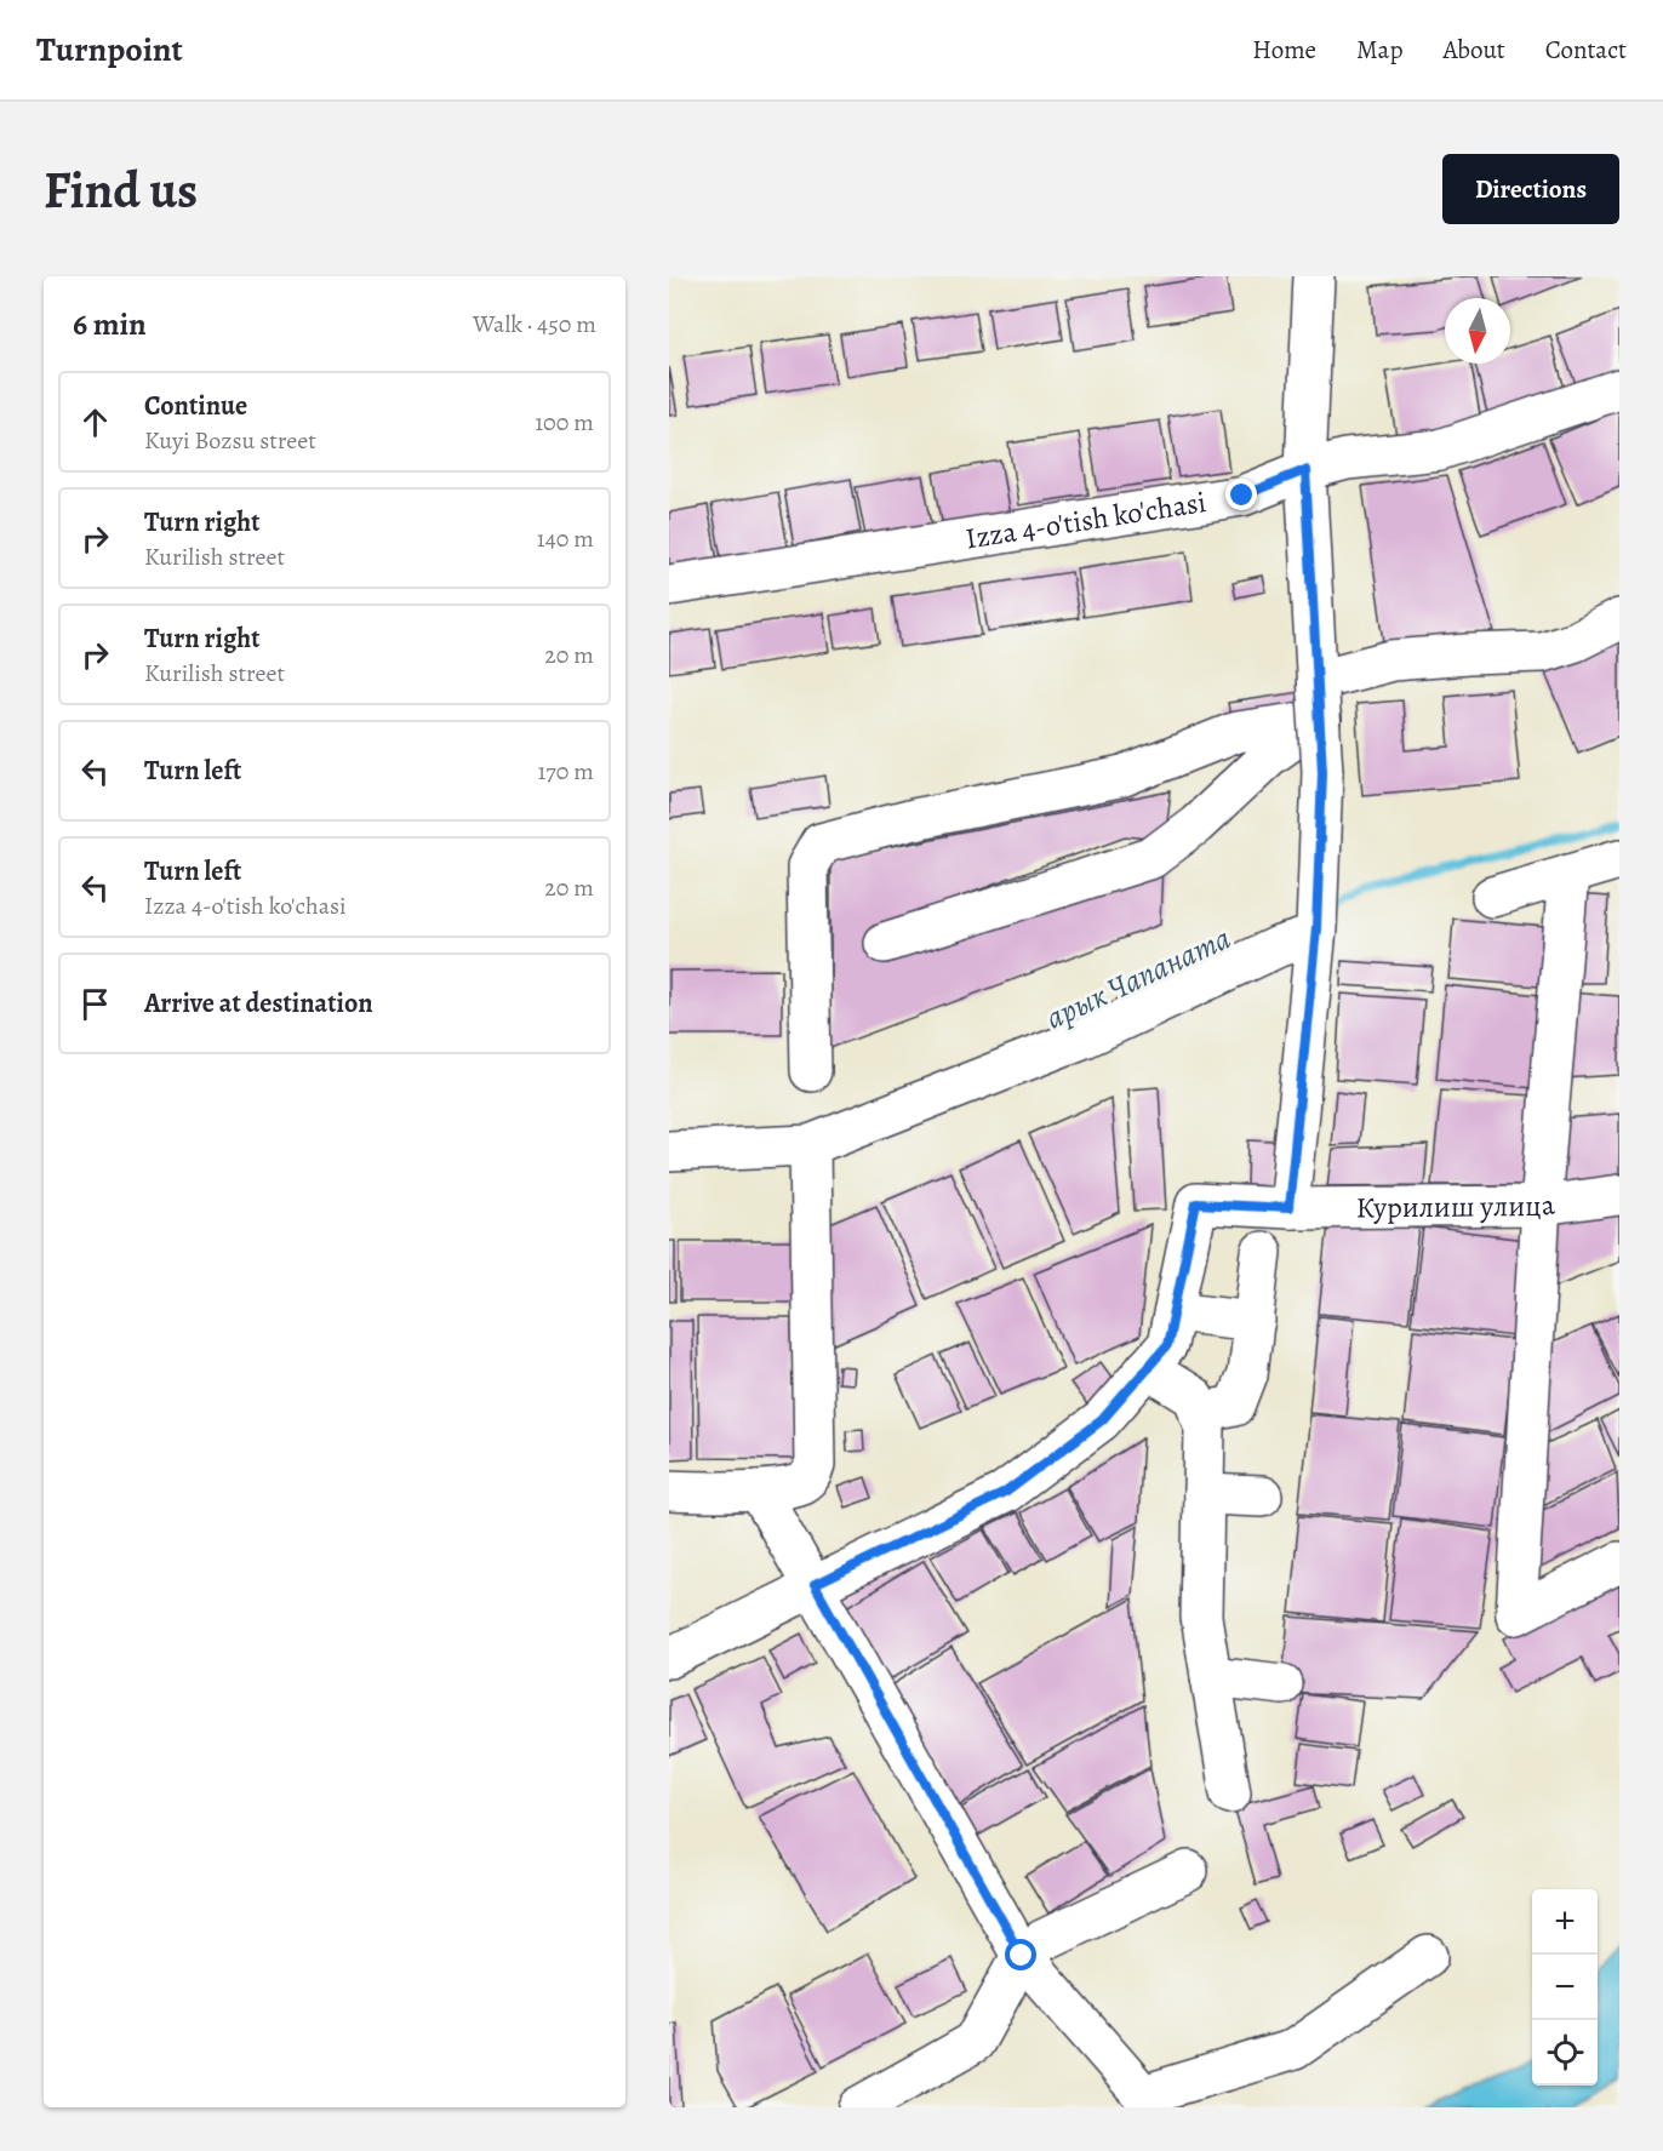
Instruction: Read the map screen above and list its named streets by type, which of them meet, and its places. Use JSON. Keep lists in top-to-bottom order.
{
  "streets": {
    "street": ["Izza 4-o'tish ko'chasi", "Курилиш улица"]
  },
  "water": ["арык Чапаната"],
  "north": "bottom",
  "page": {
    "header": "Turnpoint",
    "nav": [
      "Home",
      "Map",
      "About",
      "Contact"
    ],
    "buttons": "Directions",
    "title": "Find us",
    "heading": ["6 min", "Walk · 450 m"],
    "list": [
      ["Continue", "Kuyi Bozsu street", "100 m"],
      ["Turn right", "Kurilish street", "140 m"],
      ["Turn right", "Kurilish street", "20 m"],
      ["Turn left", "170 m"],
      ["Turn left", "Izza 4-o'tish ko'chasi", "20 m"],
      "Arrive at destination"
    ],
    "map_buttons": ["+", "−"]
  }
}
